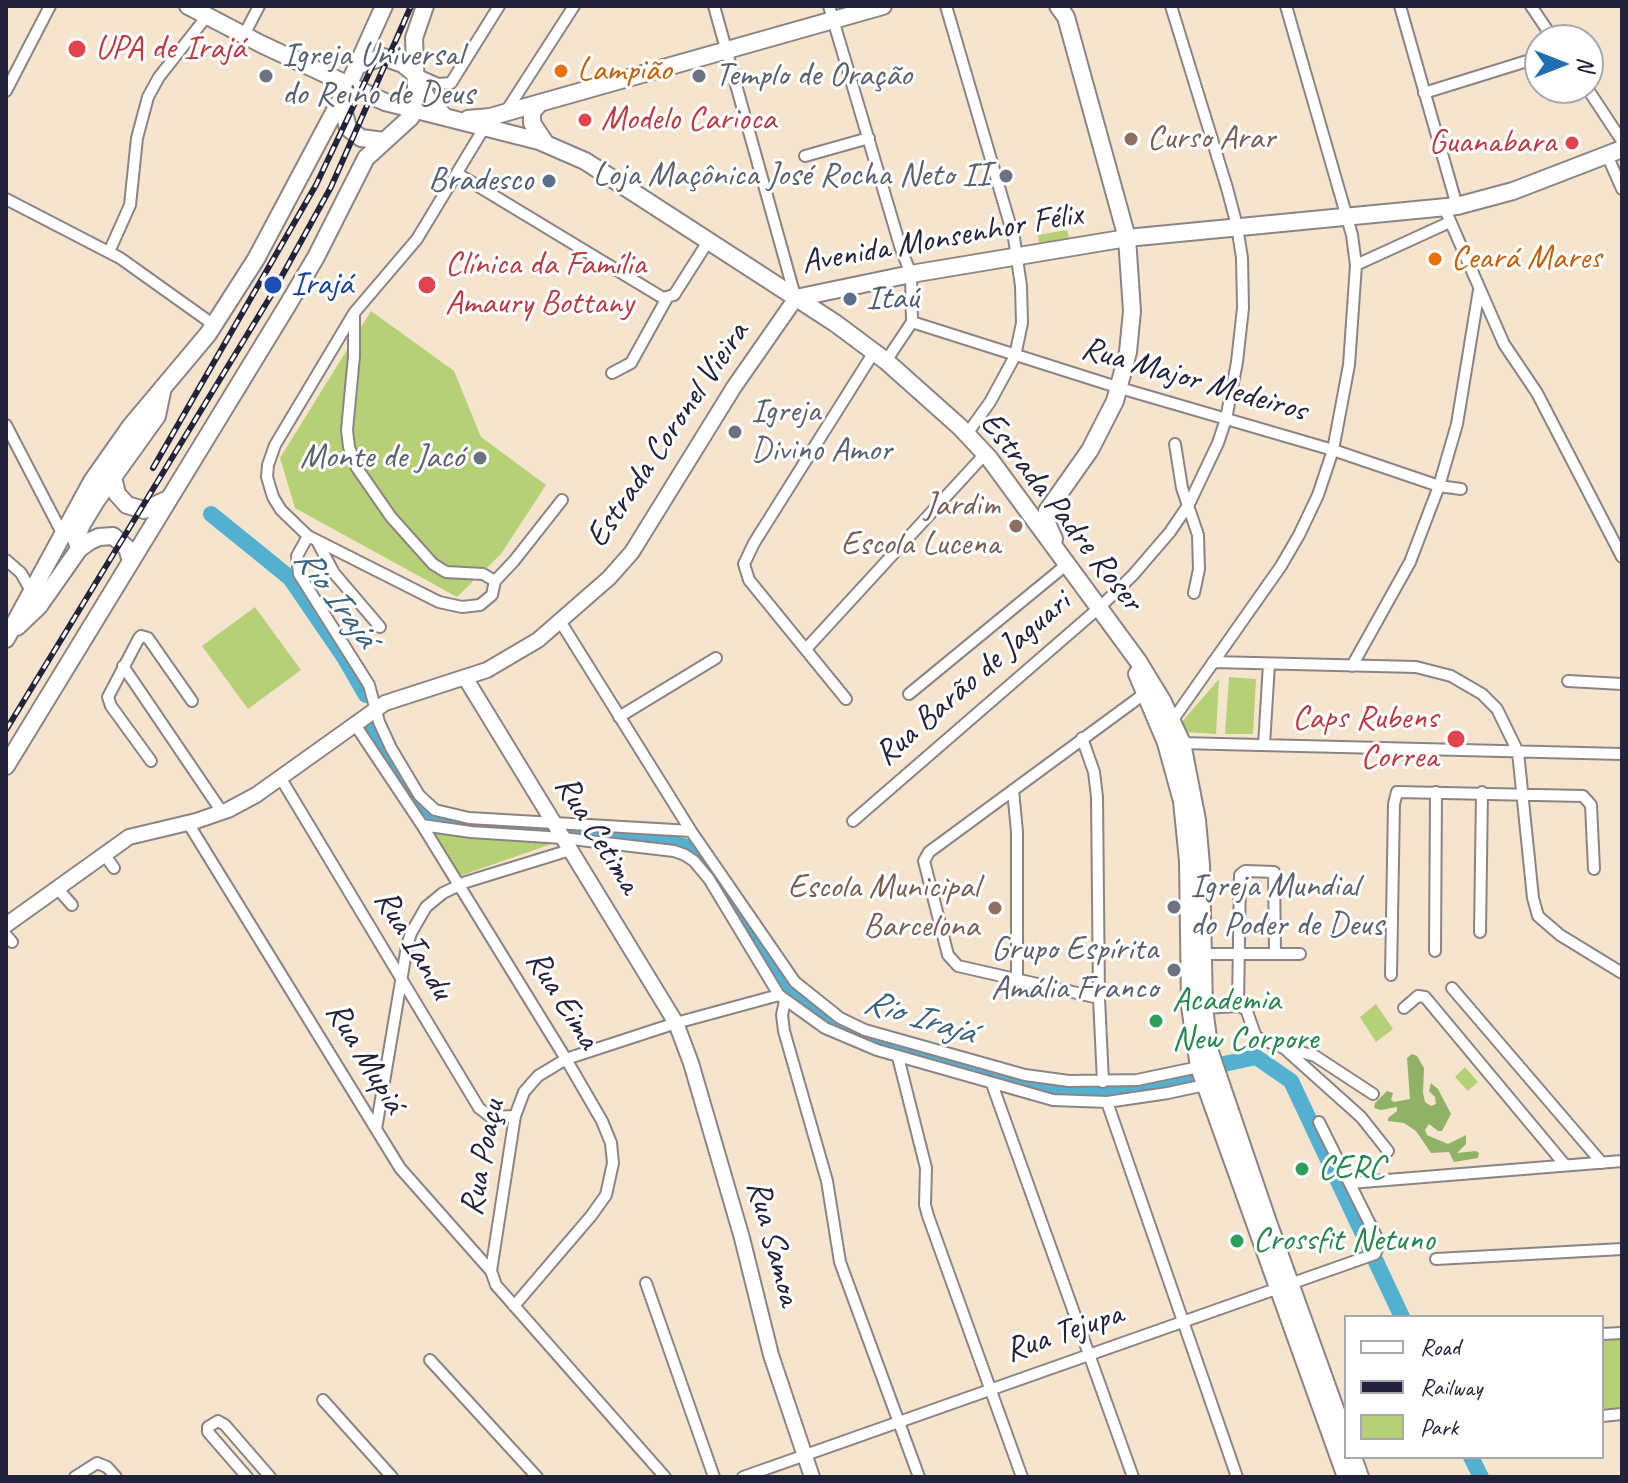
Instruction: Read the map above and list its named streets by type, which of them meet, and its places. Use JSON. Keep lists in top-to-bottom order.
{
  "streets": {
    "main road": ["Avenida Monsenhor Félix", "Estrada Padre Roser"],
    "street": [
      "Rua Major Medeiros",
      "Estrada Coronel Vieira",
      "Rua Barão de Jaguari",
      "Rua Cetima",
      "Rua Iandu",
      "Rua Eima",
      "Rua Mupiá",
      "Rua Poaçu",
      "Rua Samoa",
      "Rua Tejupa"
    ]
  },
  "crossings": [
    ["Avenida Monsenhor Félix", "Estrada Coronel Vieira"],
    ["Avenida Monsenhor Félix", "Estrada Padre Roser"],
    ["Avenida Monsenhor Félix", "Rua Barão de Jaguari"],
    ["Rua Major Medeiros", "Rua Barão de Jaguari"],
    ["Estrada Coronel Vieira", "Estrada Padre Roser"],
    ["Estrada Coronel Vieira", "Rua Cetima"],
    ["Estrada Coronel Vieira", "Rua Iandu"],
    ["Estrada Coronel Vieira", "Rua Eima"],
    ["Estrada Coronel Vieira", "Rua Mupiá"],
    ["Estrada Padre Roser", "Rua Barão de Jaguari"],
    ["Estrada Padre Roser", "Rua Tejupa"],
    ["Rua Cetima", "Rua Poaçu"],
    ["Rua Cetima", "Rua Samoa"],
    ["Rua Iandu", "Rua Poaçu"],
    ["Rua Eima", "Rua Mupiá"],
    ["Rua Eima", "Rua Poaçu"],
    ["Rua Mupiá", "Rua Poaçu"],
    ["Rua Poaçu", "Rua Samoa"],
    ["Rua Samoa", "Rua Tejupa"]
  ],
  "water": ["Rio Irajá"],
  "places": [
    "UPA de Irajá",
    "Lampião",
    "Igreja Universal do Reino de Deus",
    "Templo de Oração",
    "Modelo Carioca",
    "Curso Arar",
    "Guanabara",
    "Loja Maçônica José Rocha Neto II",
    "Bradesco",
    "Ceará Mares",
    "Irajá",
    "Clínica da Família Amaury Bottany",
    "Itaú",
    "Igreja Divino Amor",
    "Monte de Jacó",
    "Jardim Escola Lucena",
    "Caps Rubens Correa",
    "Igreja Mundial do Poder de Deus",
    "Escola Municipal Barcelona",
    "Grupo Espírita Amália Franco",
    "Academia New Corpore",
    "CERC",
    "Crossfit Netuno"
  ],
  "legend": ["Road", "Railway", "Park"],
  "north": "right"
}
